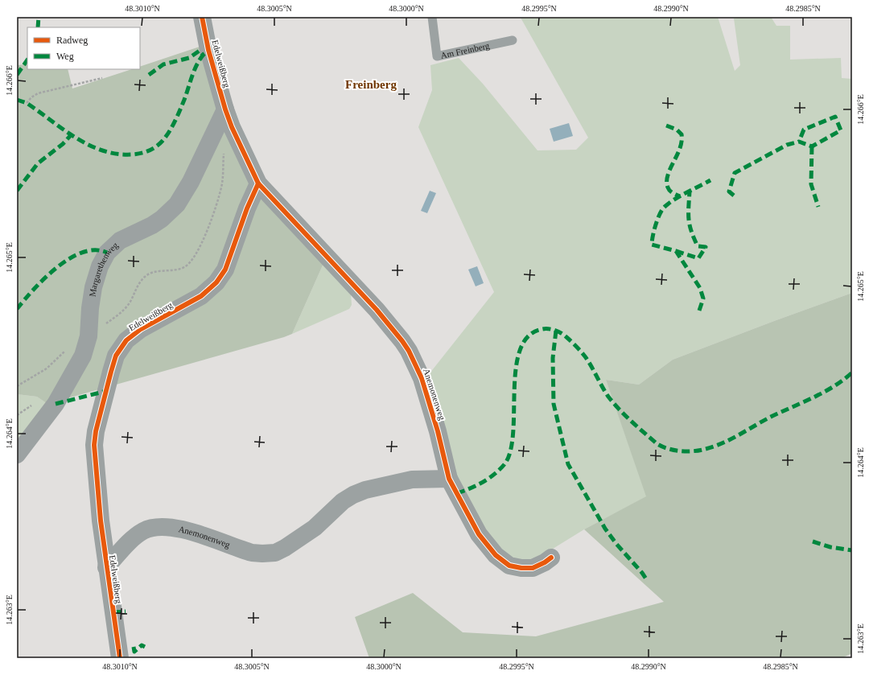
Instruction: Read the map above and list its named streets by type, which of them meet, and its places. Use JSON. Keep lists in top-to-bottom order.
{
  "streets": {
    "street": ["Edelweißberg", "Margarethenweg", "Anemonenweg"],
    "lane": ["Am Freinberg"]
  },
  "crossings": [
    ["Edelweißberg", "Margarethenweg"],
    ["Edelweißberg", "Anemonenweg"]
  ],
  "districts": ["Freinberg"],
  "legend": ["Radweg", "Weg"],
  "coordinates": [
    "48.3010°N",
    "48.3005°N",
    "48.3000°N",
    "48.2995°N",
    "48.2990°N",
    "48.2985°N",
    "14.266°E",
    "14.265°E",
    "14.264°E",
    "14.263°E"
  ]
}
